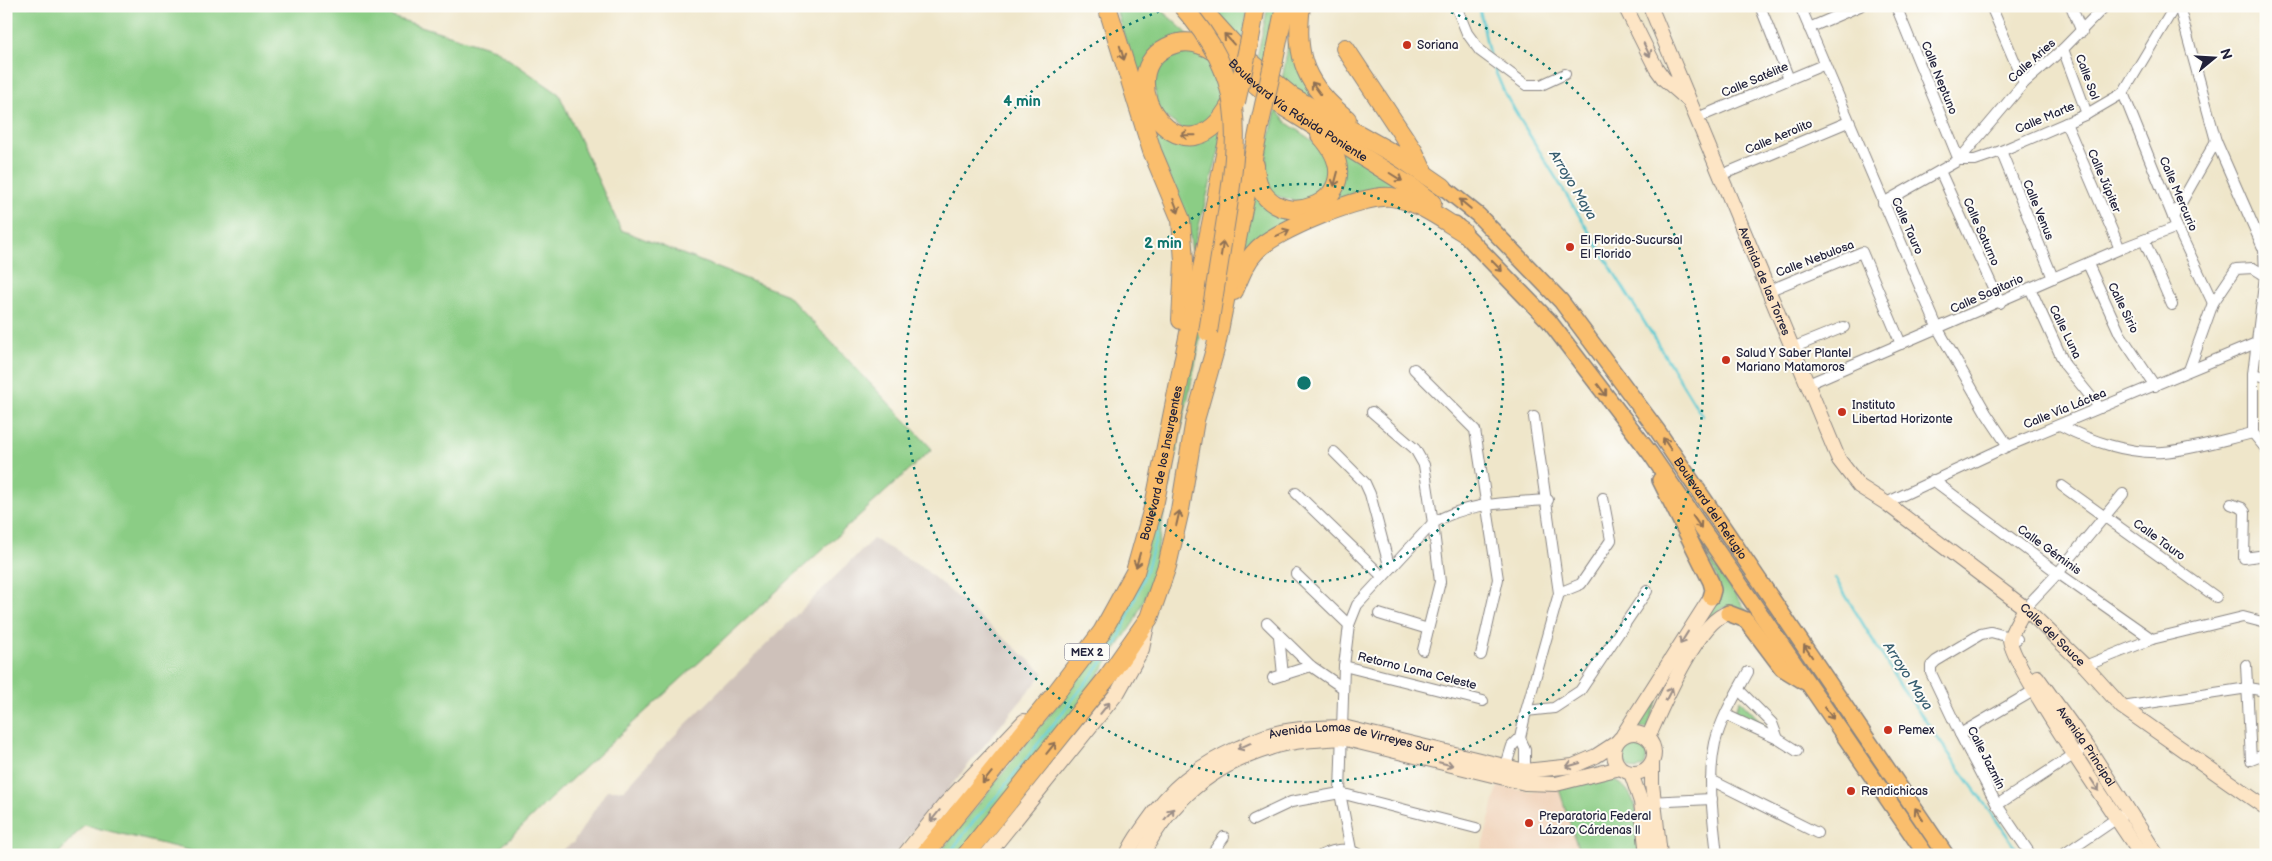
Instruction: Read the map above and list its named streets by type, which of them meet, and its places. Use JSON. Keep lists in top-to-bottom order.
{
  "streets": {
    "highway": ["Boulevard Vía Rápida Poniente", "Boulevard de los Insurgentes", "MEX 2"],
    "main road": ["Boulevard del Refugio"],
    "street": [
      "Calle Aries",
      "Calle Sol",
      "Calle Neptuno",
      "Calle Satélite",
      "Calle Marte",
      "Calle Aerolito",
      "Calle Júpiter",
      "Calle Mercurio",
      "Calle Venus",
      "Calle Tauro",
      "Calle Saturno",
      "Calle Nebulosa",
      "Avenida de las Torres",
      "Calle Sagitario",
      "Calle Sirio",
      "Calle Luna",
      "Calle Vía Láctea",
      "Calle Géminis",
      "Calle del Sauce",
      "Retorno Loma Celeste",
      "Avenida Lomas de Virreyes Sur",
      "Avenida Principal",
      "Calle Jazmín"
    ]
  },
  "crossings": [
    ["Calle Aries", "Calle Sol"],
    ["Calle Aries", "Calle Neptuno"],
    ["Calle Aries", "Calle Marte"],
    ["Calle Sol", "Calle Marte"],
    ["Calle Neptuno", "Calle Marte"],
    ["Calle Satélite", "Calle Tauro"],
    ["Calle Satélite", "Avenida de las Torres"],
    ["Boulevard Vía Rápida Poniente", "Boulevard del Refugio"],
    ["Calle Marte", "Calle Júpiter"],
    ["Calle Marte", "Calle Mercurio"],
    ["Calle Marte", "Calle Venus"],
    ["Calle Marte", "Calle Tauro"],
    ["Calle Marte", "Calle Saturno"],
    ["Calle Aerolito", "Calle Tauro"],
    ["Calle Aerolito", "Avenida de las Torres"],
    ["Calle Júpiter", "Calle Sagitario"],
    ["Calle Mercurio", "Calle Sagitario"],
    ["Calle Venus", "Calle Sagitario"],
    ["Calle Tauro", "Calle Sagitario"],
    ["Calle Tauro", "Calle Vía Láctea"],
    ["Calle Saturno", "Calle Sagitario"],
    ["Calle Nebulosa", "Avenida de las Torres"],
    ["Calle Nebulosa", "Calle Sagitario"],
    ["Avenida de las Torres", "Calle Sagitario"],
    ["Avenida de las Torres", "Calle del Sauce"],
    ["Calle Sagitario", "Calle Sirio"],
    ["Calle Sagitario", "Calle Luna"],
    ["Calle Sirio", "Calle Vía Láctea"],
    ["Calle Luna", "Calle Vía Láctea"],
    ["Calle Vía Láctea", "Calle Géminis"],
    ["Calle Vía Láctea", "Calle del Sauce"],
    ["Avenida Principal", "Calle Jazmín"]
  ],
  "water": ["Arroyo Maya"],
  "places": [
    "Soriana",
    "El Florido-Sucursal El Florido",
    "Salud Y Saber Plantel Mariano Matamoros",
    "Instituto Libertad Horizonte",
    "Pemex",
    "Rendichicas",
    "Preparatoria Federal Lázaro Cárdenas ll"
  ],
  "north": "right",
  "rings": ["4 min", "2 min"]
}
